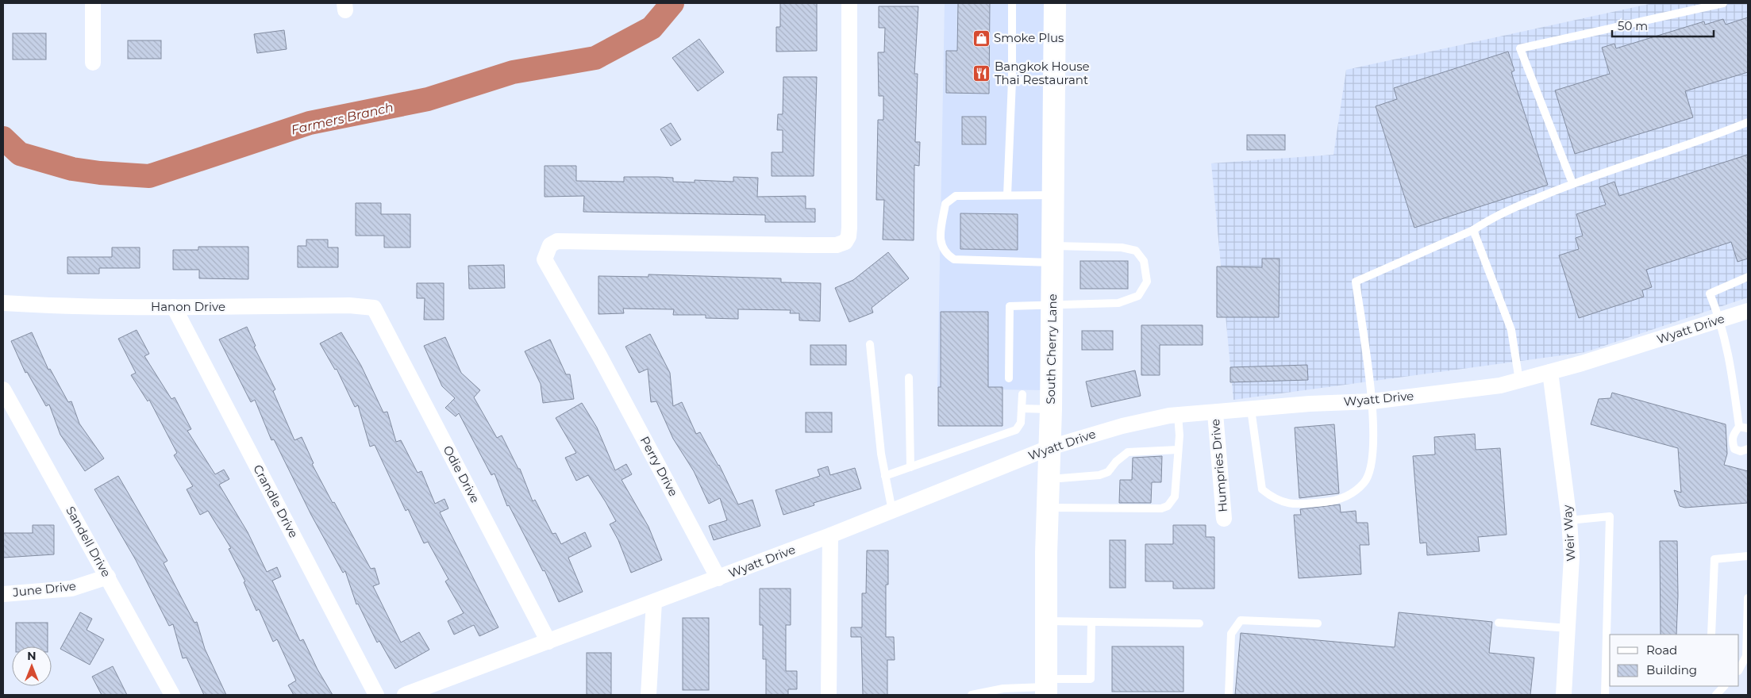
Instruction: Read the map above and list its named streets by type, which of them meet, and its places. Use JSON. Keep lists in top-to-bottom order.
{
  "streets": {
    "street": [
      "Hanon Drive",
      "Wyatt Drive",
      "South Cherry Lane",
      "Humpries Drive",
      "Perry Drive",
      "Odie Drive",
      "Crandle Drive",
      "Weir Way",
      "Sandell Drive",
      "June Drive"
    ]
  },
  "crossings": [
    ["Hanon Drive", "Odie Drive"],
    ["Hanon Drive", "Crandle Drive"],
    ["Wyatt Drive", "South Cherry Lane"],
    ["Wyatt Drive", "Humpries Drive"],
    ["Wyatt Drive", "Perry Drive"],
    ["Wyatt Drive", "Odie Drive"],
    ["Wyatt Drive", "Weir Way"],
    ["Sandell Drive", "June Drive"]
  ],
  "water": ["Farmers Branch"],
  "places": {
    "shop": ["Smoke Plus"],
    "restaurant": ["Bangkok House Thai Restaurant"]
  },
  "legend": ["Road", "Building"],
  "scale_bar": "50 m",
  "north": "top"
}
